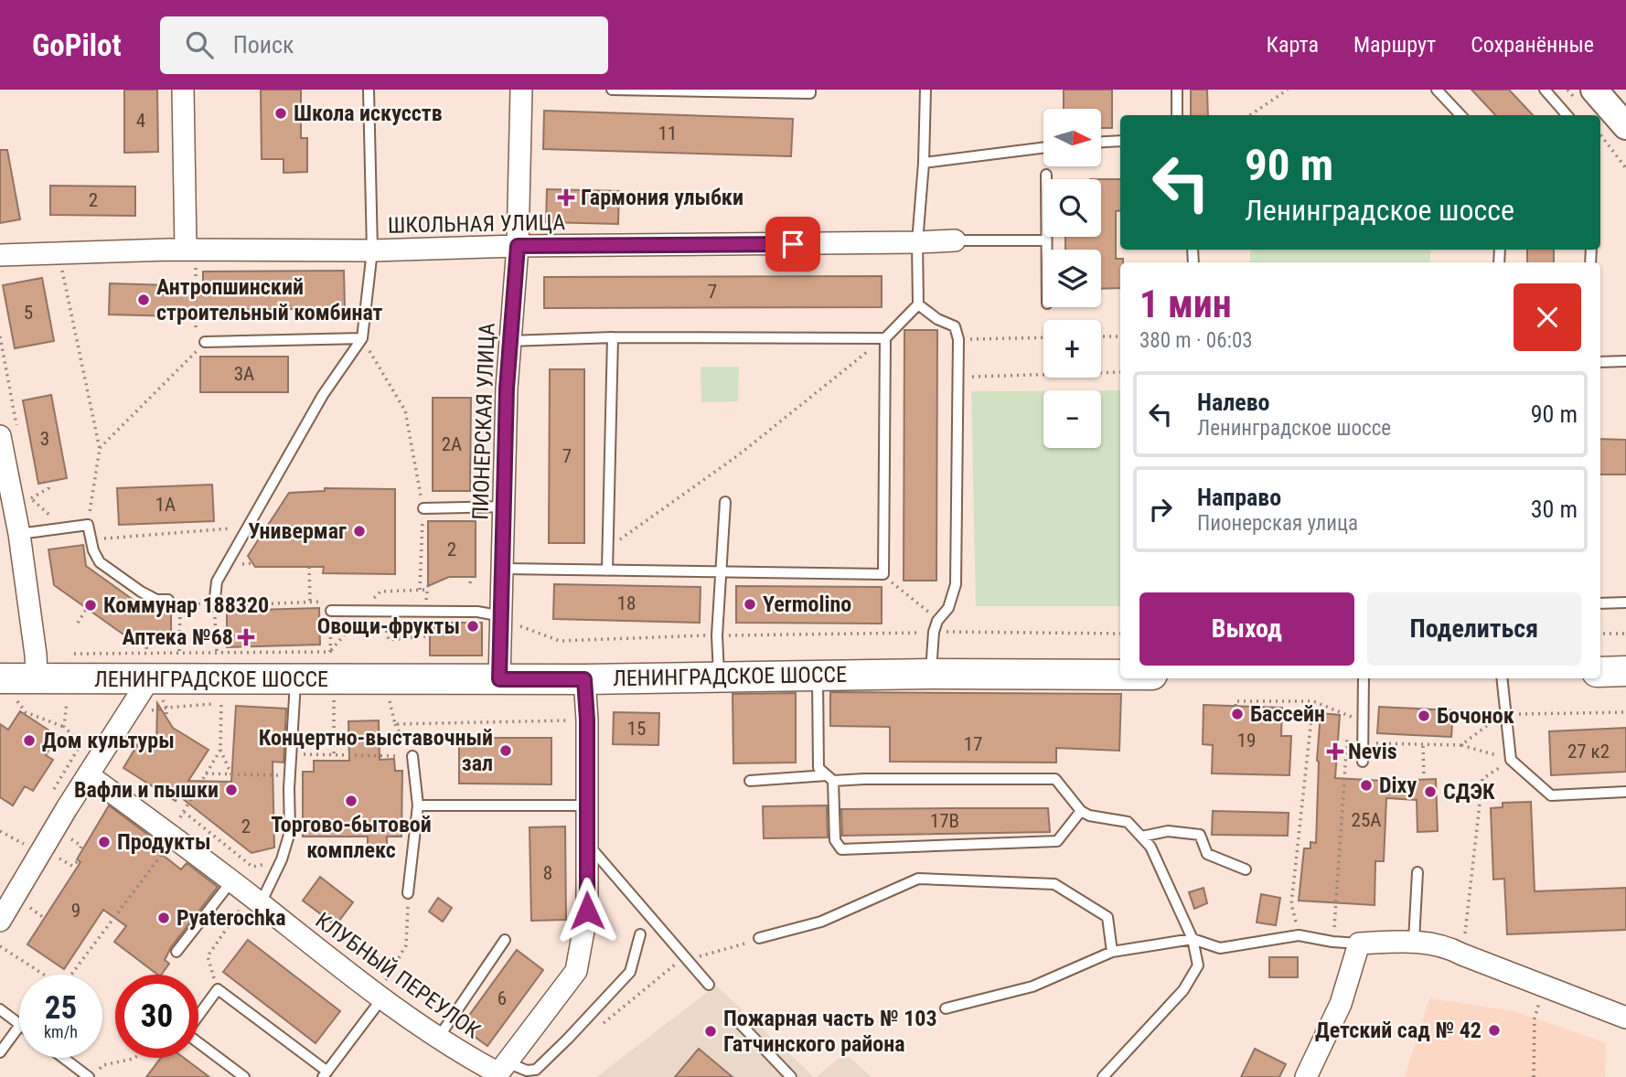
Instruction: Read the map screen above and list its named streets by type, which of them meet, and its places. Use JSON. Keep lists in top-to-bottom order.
{
  "streets": {
    "main road": ["ЛЕНИНГРАДСКОЕ ШОССЕ"],
    "street": ["ШКОЛЬНАЯ УЛИЦА", "ПИОНЕРСКАЯ УЛИЦА", "КЛУБНЫЙ ПЕРЕУЛОК"]
  },
  "crossings": [
    ["ШКОЛЬНАЯ УЛИЦА", "ПИОНЕРСКАЯ УЛИЦА"],
    ["ПИОНЕРСКАЯ УЛИЦА", "ЛЕНИНГРАДСКОЕ ШОССЕ"]
  ],
  "places": {
    "other": [
      "Школа искусств",
      "Антропшинский строительный комбинат",
      "Универмаг",
      "Yermolino",
      "Коммунар 188320",
      "Овощи-фрукты",
      "Бассейн",
      "Бочонок",
      "Дом культуры",
      "Концертно-выставочный зал",
      "Dixy",
      "Вафли и пышки",
      "СДЭК",
      "Торгово-бытовой комплекс",
      "Продукты",
      "Pyaterochka",
      "Детский сад № 42",
      "Пожарная часть № 103 Гатчинского района"
    ],
    "health": ["Гармония улыбки", "Аптека №68", "Nevis"]
  },
  "house_numbers": [
    "4",
    "11",
    "2",
    "7",
    "5",
    "3А",
    "3",
    "2А",
    "7",
    "1А",
    "2",
    "18",
    "15",
    "19",
    "17",
    "27 к2",
    "25А",
    "17В",
    "2",
    "8",
    "9",
    "6"
  ],
  "north": "right",
  "page": {
    "header": "GoPilot",
    "search": "Поиск",
    "nav": ["Карта", "Маршрут", "Сохранённые"],
    "map_buttons": ["+", "−"],
    "turn": ["90 m", "Ленинградское шоссе"],
    "heading": ["1 мин", "380 m · 06:03"],
    "list": [
      {
        "name": "Налево",
        "note": "Ленинградское шоссе",
        "value": "90 m"
      },
      {
        "name": "Направо",
        "note": "Пионерская улица",
        "value": "30 m"
      }
    ],
    "buttons": ["Выход", "Поделиться"],
    "speed": "25 km/h",
    "limit": "30"
  }
}
